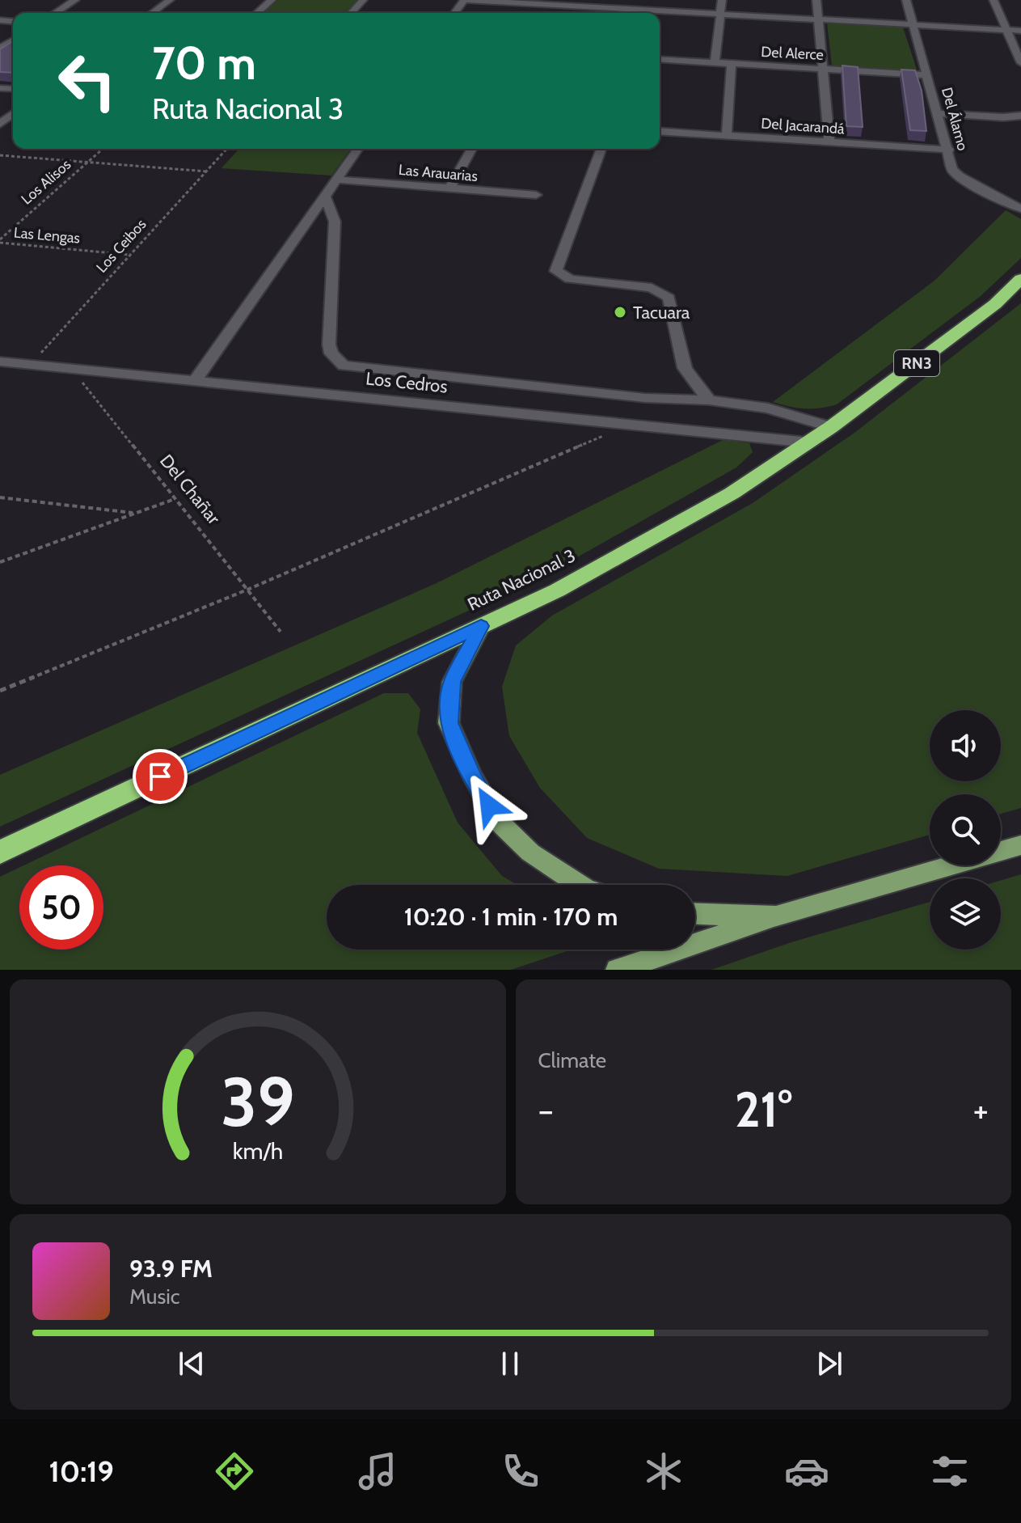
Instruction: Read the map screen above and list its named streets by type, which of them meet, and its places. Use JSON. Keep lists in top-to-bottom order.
{
  "streets": {
    "highway": ["RN3", "Ruta Nacional 3"],
    "street": [
      "Del Alerce",
      "Del Álamo",
      "Del Jacarandá",
      "Las Arauarias",
      "Los Cedros"
    ],
    "path": [
      "Los Alisos",
      "Las Lengas",
      "Los Ceibos",
      "Del Chañar"
    ]
  },
  "crossings": [
    ["Del Alerce", "Del Álamo"],
    ["Del Álamo", "Del Jacarandá"],
    ["Los Alisos", "Las Lengas"],
    ["Las Lengas", "Los Ceibos"],
    ["Los Ceibos", "Los Cedros"],
    ["Los Cedros", "Del Chañar"],
    ["Los Cedros", "Ruta Nacional 3"]
  ],
  "places": ["Tacuara"],
  "page": {
    "turn": ["70 m", "Ruta Nacional 3"],
    "limit": "50",
    "trip": "10:20 · 1 min · 170 m",
    "tile": "Climate",
    "heat": ["−", "21°", "+"],
    "song": ["93.9 FM", "Music"],
    "tabs": "10:19",
    "gauge": ["39", "km/h"]
  }
}
